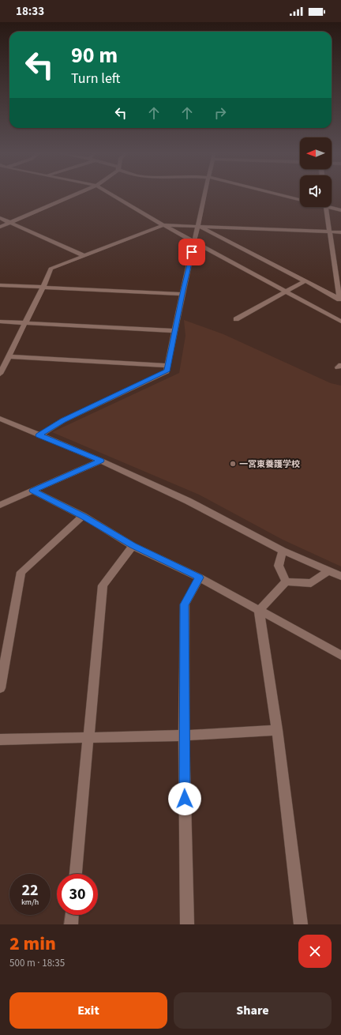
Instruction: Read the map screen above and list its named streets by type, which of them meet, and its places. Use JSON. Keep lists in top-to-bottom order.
{
  "places": ["一宮東養護学校"],
  "north": "left",
  "page": {
    "status": "18:33",
    "turn": ["90 m", "Turn left"],
    "speed": "22 km/h",
    "limit": "30",
    "heading": ["2 min", "500 m · 18:35"],
    "buttons": ["Exit", "Share"]
  }
}
